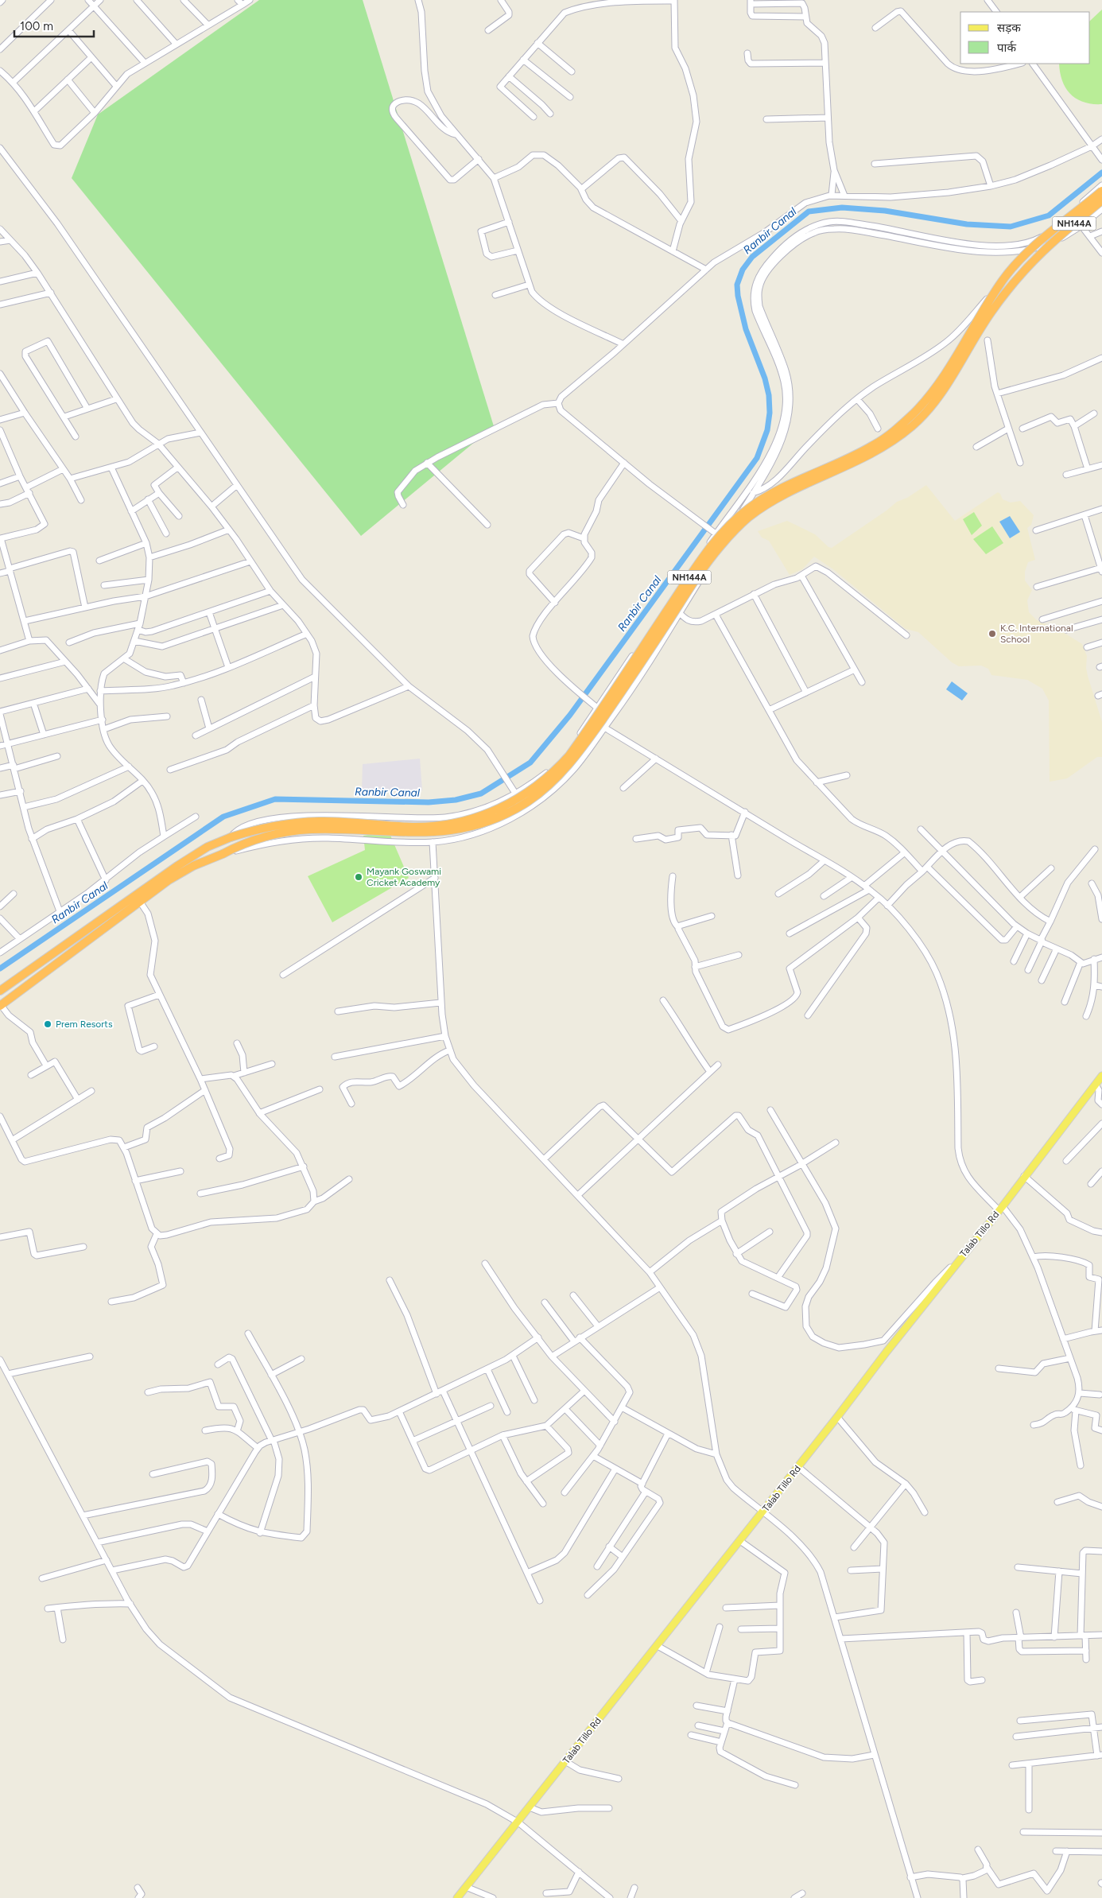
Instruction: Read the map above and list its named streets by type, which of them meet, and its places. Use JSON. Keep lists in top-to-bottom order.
{
  "streets": {
    "highway": ["NH144A"],
    "main road": ["Talab Tillo Rd"]
  },
  "water": ["Ranbir Canal"],
  "places": ["K.C. International School", "Mayank Goswami Cricket Academy", "Prem Resorts"],
  "legend": ["सड़क", "पार्क"],
  "scale_bar": "100 m"
}
